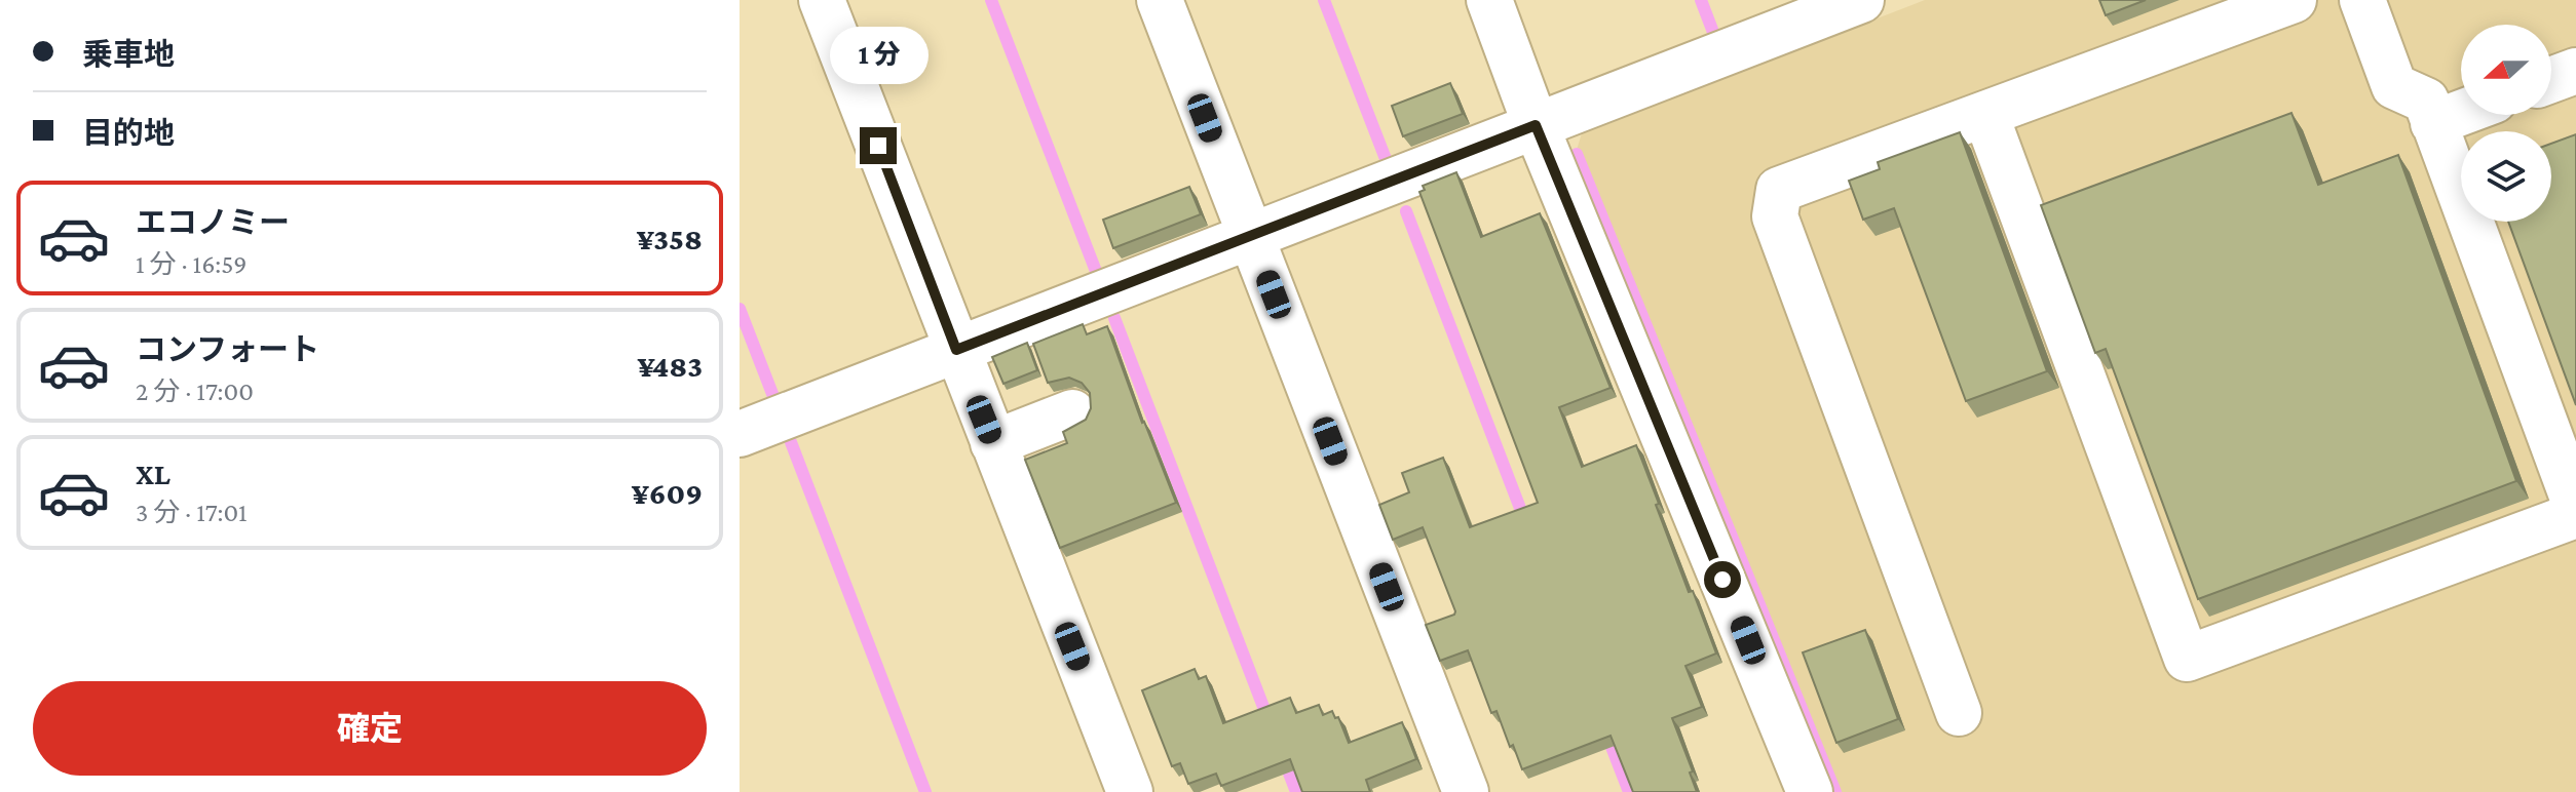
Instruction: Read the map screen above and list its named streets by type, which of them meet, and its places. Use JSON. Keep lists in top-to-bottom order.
{
  "north": "left",
  "page": {
    "banner": ["乗車地", "目的地"],
    "bubble": "1 分",
    "list": [
      {
        "name": "エコノミー",
        "note": "1 分 · 16:59",
        "value": "¥358"
      },
      {
        "name": "コンフォート",
        "note": "2 分 · 17:00",
        "value": "¥483"
      },
      {
        "name": "XL",
        "note": "3 分 · 17:01",
        "value": "¥609"
      }
    ],
    "buttons": "確定"
  }
}
